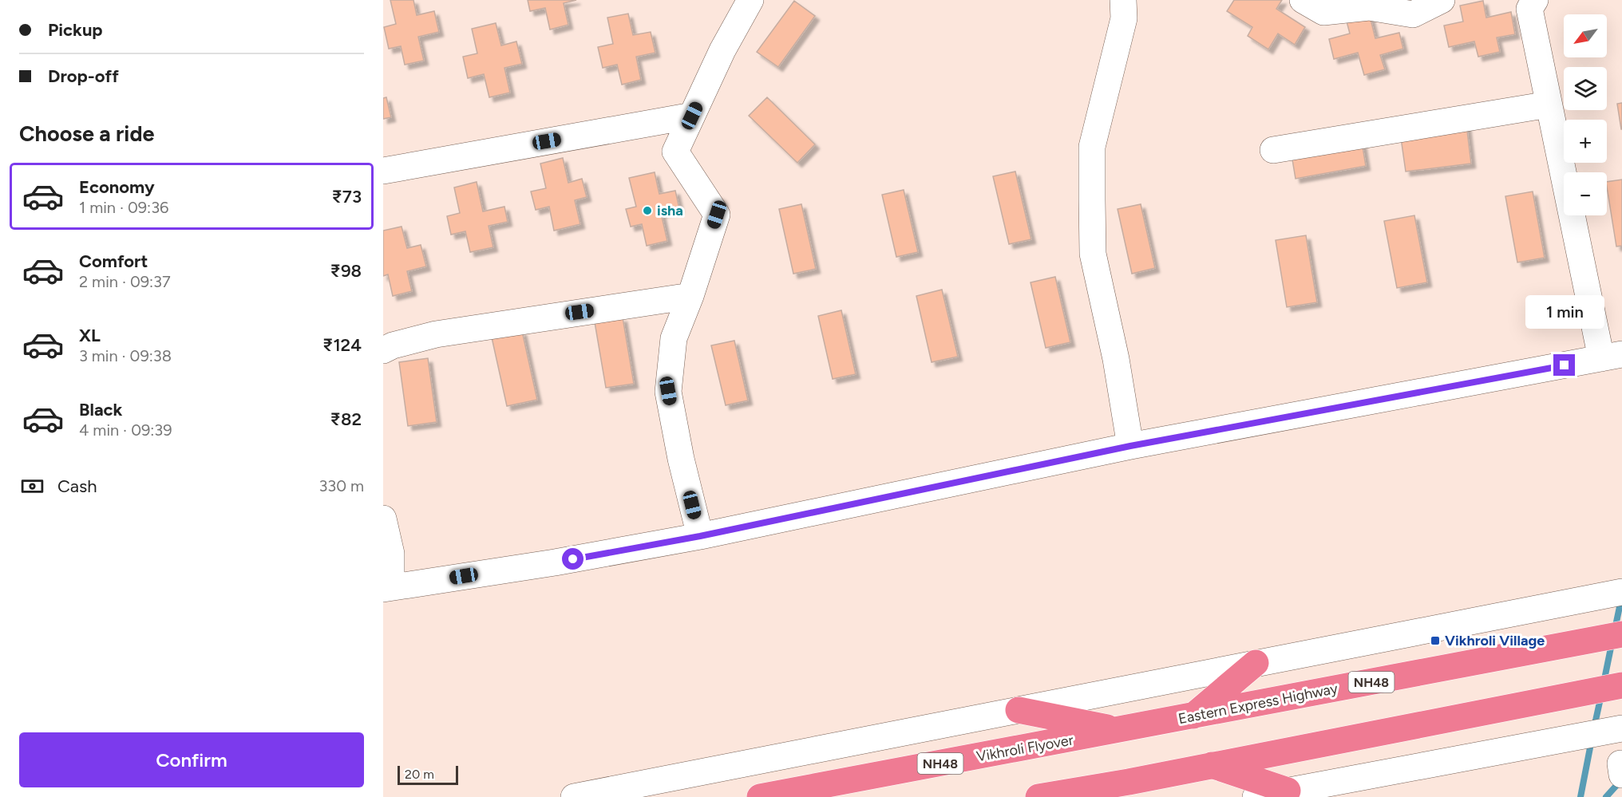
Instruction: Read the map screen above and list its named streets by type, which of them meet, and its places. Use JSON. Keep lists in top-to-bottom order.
{
  "streets": {
    "highway": ["NH48", "Eastern Express Highway", "Vikhroli Flyover"]
  },
  "crossings": [
    ["Eastern Express Highway", "Vikhroli Flyover"]
  ],
  "places": {
    "other": ["isha"],
    "transit": ["Vikhroli Village"]
  },
  "scale_bar": "20 m",
  "north": "bottom left",
  "page": {
    "banner": ["Pickup", "Drop-off"],
    "map_buttons": ["+", "−"],
    "heading": "Choose a ride",
    "list": [
      {
        "name": "Economy",
        "note": "1 min · 09:36",
        "value": "₹73"
      },
      {
        "name": "Comfort",
        "note": "2 min · 09:37",
        "value": "₹98"
      },
      {
        "name": "XL",
        "note": "3 min · 09:38",
        "value": "₹124"
      },
      {
        "name": "Black",
        "note": "4 min · 09:39",
        "value": "₹82"
      }
    ],
    "bubble": "1 min",
    "pay": ["Cash", "330 m"],
    "buttons": "Confirm",
    "scale": "20 m"
  }
}
